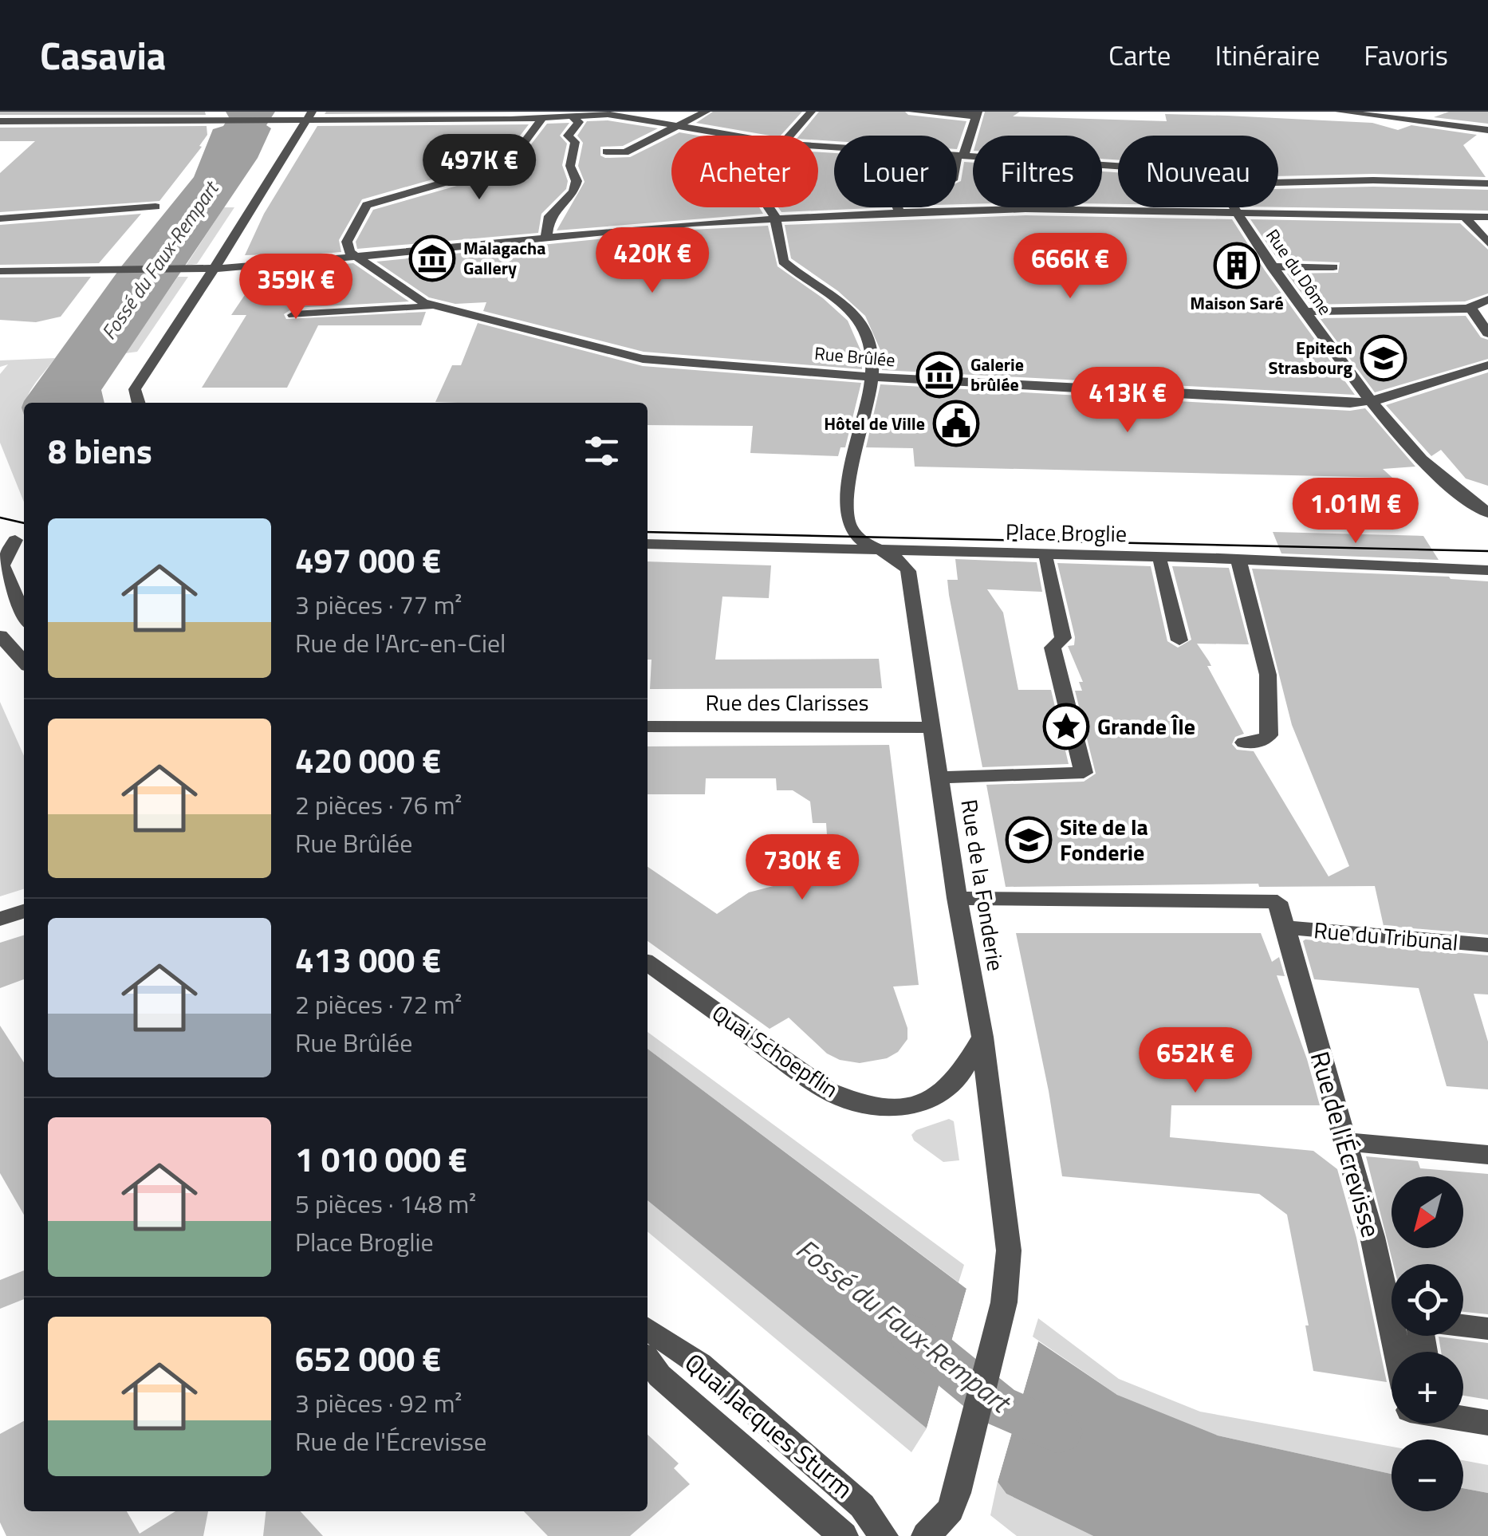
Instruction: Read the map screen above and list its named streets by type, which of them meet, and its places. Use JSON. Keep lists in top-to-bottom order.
{
  "streets": {
    "street": [
      "Rue du Dôme",
      "Rue Brûlée",
      "Place Broglie",
      "Rue des Clarisses",
      "Rue de la Fonderie",
      "Rue du Tribunal",
      "Quai Schoepflin",
      "Rue de l'Écrevisse",
      "Quai Jacques Sturm"
    ]
  },
  "crossings": [
    ["Rue du Dôme", "Rue Brûlée"],
    ["Rue Brûlée", "Rue de la Fonderie"],
    ["Place Broglie", "Rue de la Fonderie"],
    ["Rue des Clarisses", "Rue de la Fonderie"],
    ["Rue de la Fonderie", "Quai Schoepflin"],
    ["Rue de la Fonderie", "Rue de l'Écrevisse"],
    ["Rue du Tribunal", "Rue de l'Écrevisse"]
  ],
  "water": ["Fossé du Faux-Rempart"],
  "places": {
    "museum": ["Malagacha Gallery", "Galerie brûlée"],
    "building": ["Maison Saré"],
    "school or university": ["Epitech Strasbourg", "Site de la Fonderie"],
    "public building": ["Hôtel de Ville"],
    "place": ["Grande Île"]
  },
  "north": "bottom left",
  "page": {
    "header": "Casavia",
    "nav": ["Carte", "Itinéraire", "Favoris"],
    "price": [
      "497K €",
      "420K €",
      "666K €",
      "359K €",
      "413K €",
      "1.01M €",
      "730K €",
      "652K €"
    ],
    "chip": [
      "Acheter",
      "Louer",
      "Filtres",
      "Nouveau"
    ],
    "heading": "8 biens",
    "list": [
      {
        "name": "497 000 €",
        "note": "3 pièces · 77 m² · Rue de l'Arc-en-Ciel"
      },
      {
        "name": "420 000 €",
        "note": "2 pièces · 76 m² · Rue Brûlée"
      },
      {
        "name": "413 000 €",
        "note": "2 pièces · 72 m² · Rue Brûlée"
      },
      {
        "name": "1 010 000 €",
        "note": "5 pièces · 148 m² · Place Broglie"
      },
      {
        "name": "652 000 €",
        "note": "3 pièces · 92 m² · Rue de l'Écrevisse"
      }
    ],
    "map_buttons": ["+", "−"]
  }
}
